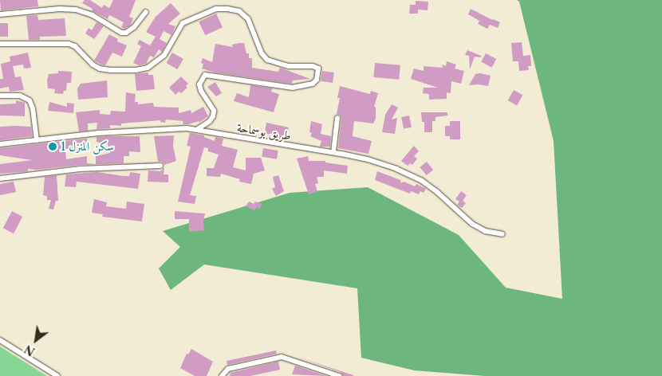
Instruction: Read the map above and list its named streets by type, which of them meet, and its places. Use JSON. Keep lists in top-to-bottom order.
{
  "streets": {
    "street": ["طريق بوسماحة"]
  },
  "places": ["سكن المنزل 1"],
  "north": "bottom left"
}
